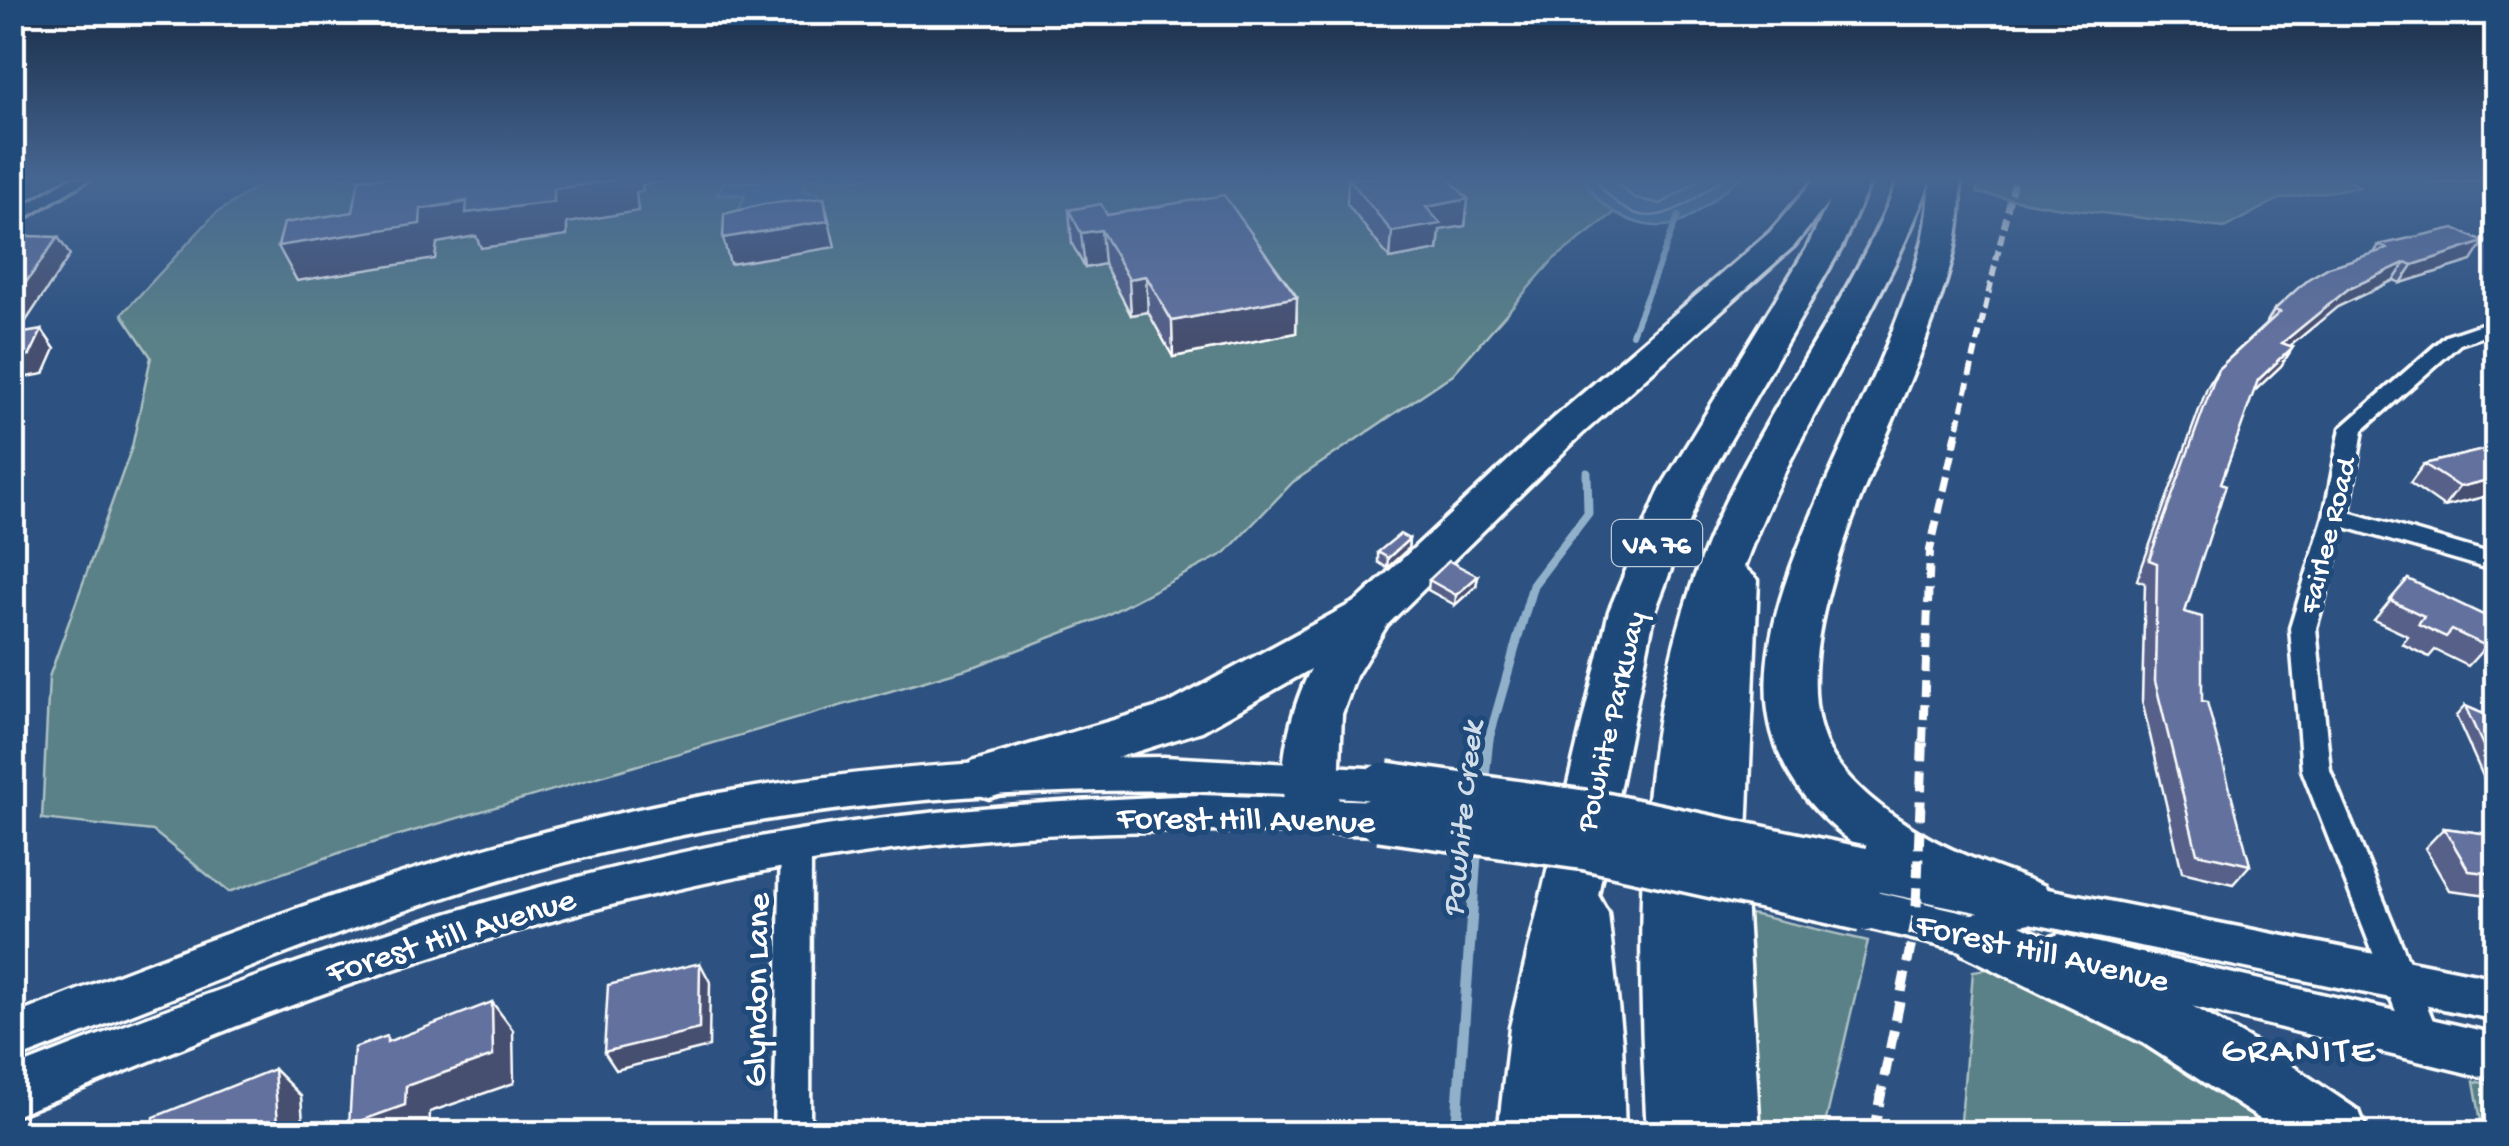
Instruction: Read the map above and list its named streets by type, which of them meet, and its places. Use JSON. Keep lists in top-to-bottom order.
{
  "streets": {
    "highway": ["VA 76", "Powhite Parkway"],
    "main road": ["Forest Hill Avenue"],
    "street": ["Fairlee Road", "Glyndon Lane"]
  },
  "crossings": [
    ["Fairlee Road", "Forest Hill Avenue"],
    ["VA 76", "Powhite Parkway"],
    ["Forest Hill Avenue", "Glyndon Lane"]
  ],
  "districts": ["GRANITE"],
  "water": ["Powhite Creek"]
}
